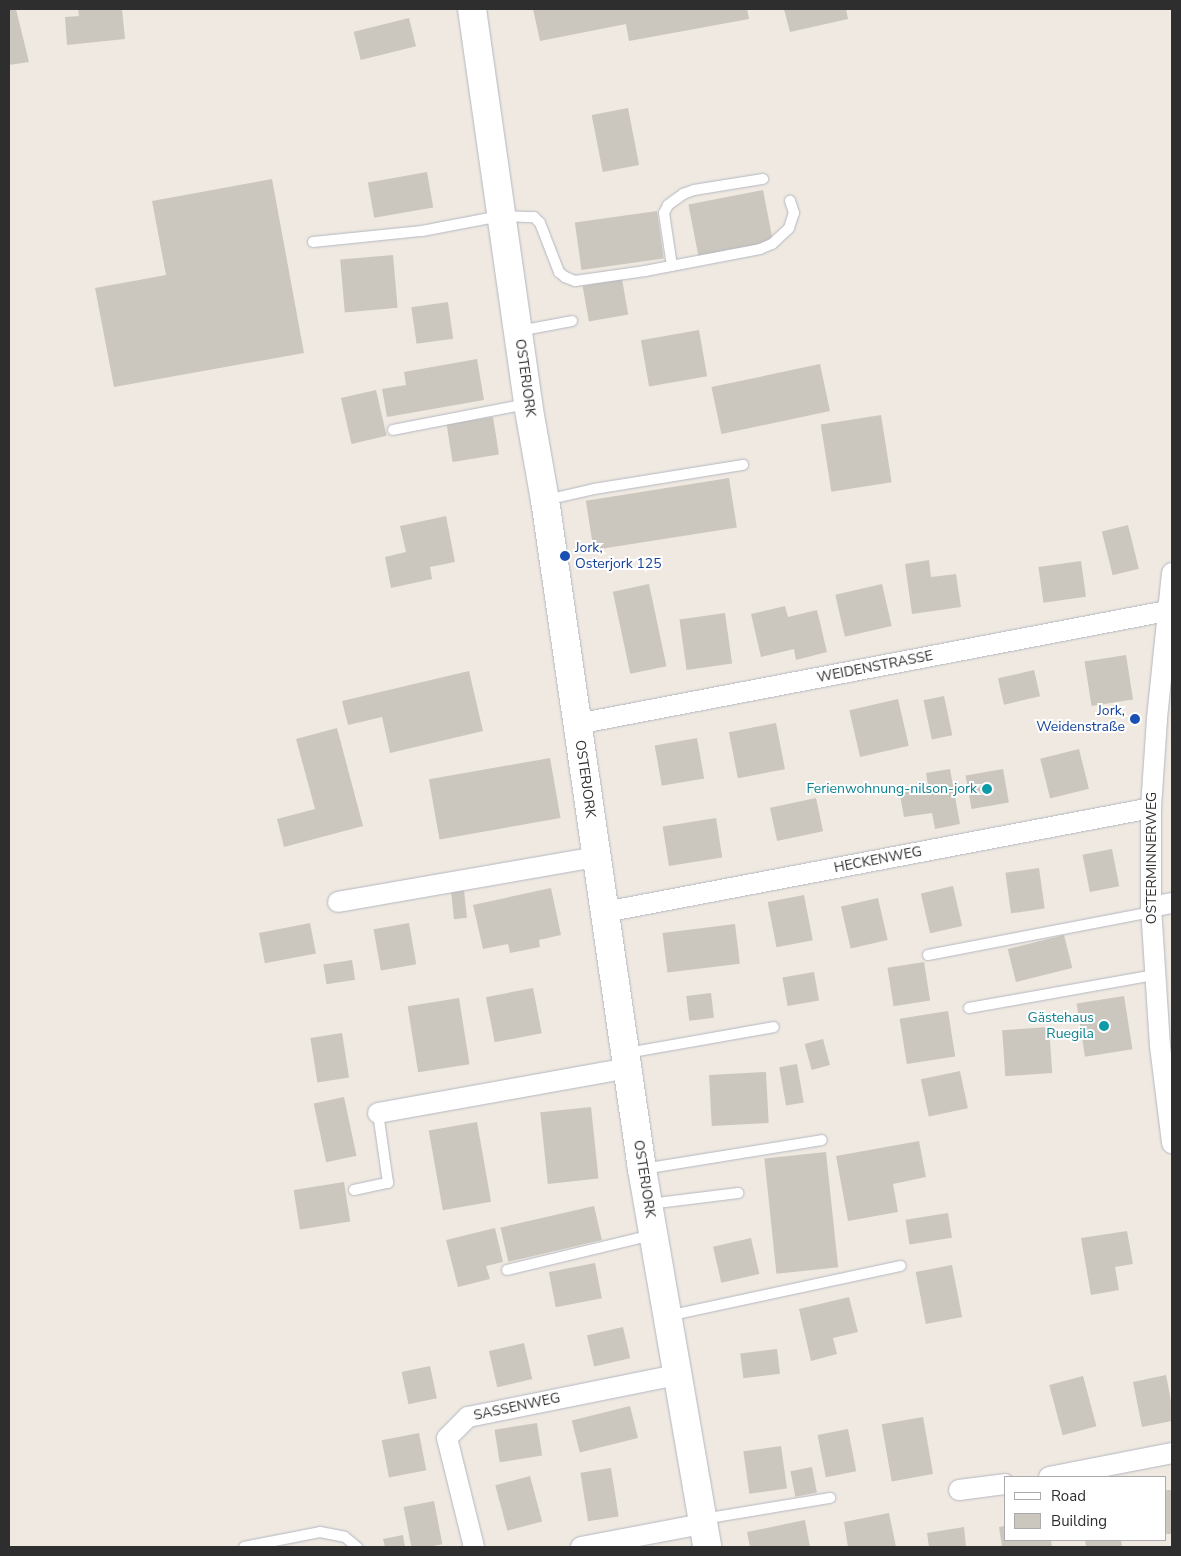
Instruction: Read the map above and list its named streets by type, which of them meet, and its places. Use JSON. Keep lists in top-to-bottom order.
{
  "streets": {
    "main road": ["OSTERJORK"],
    "street": [
      "WEIDENSTRASSE",
      "OSTERMINNERWEG",
      "HECKENWEG",
      "SASSENWEG"
    ]
  },
  "crossings": [
    ["OSTERJORK", "WEIDENSTRASSE"],
    ["OSTERJORK", "HECKENWEG"],
    ["OSTERJORK", "SASSENWEG"],
    ["WEIDENSTRASSE", "OSTERMINNERWEG"],
    ["OSTERMINNERWEG", "HECKENWEG"]
  ],
  "places": [
    "Jork, Osterjork 125",
    "Jork, Weidenstraße",
    "Ferienwohnung-nilson-jork",
    "Gästehaus Ruegila"
  ],
  "legend": ["Road", "Building"]
}
